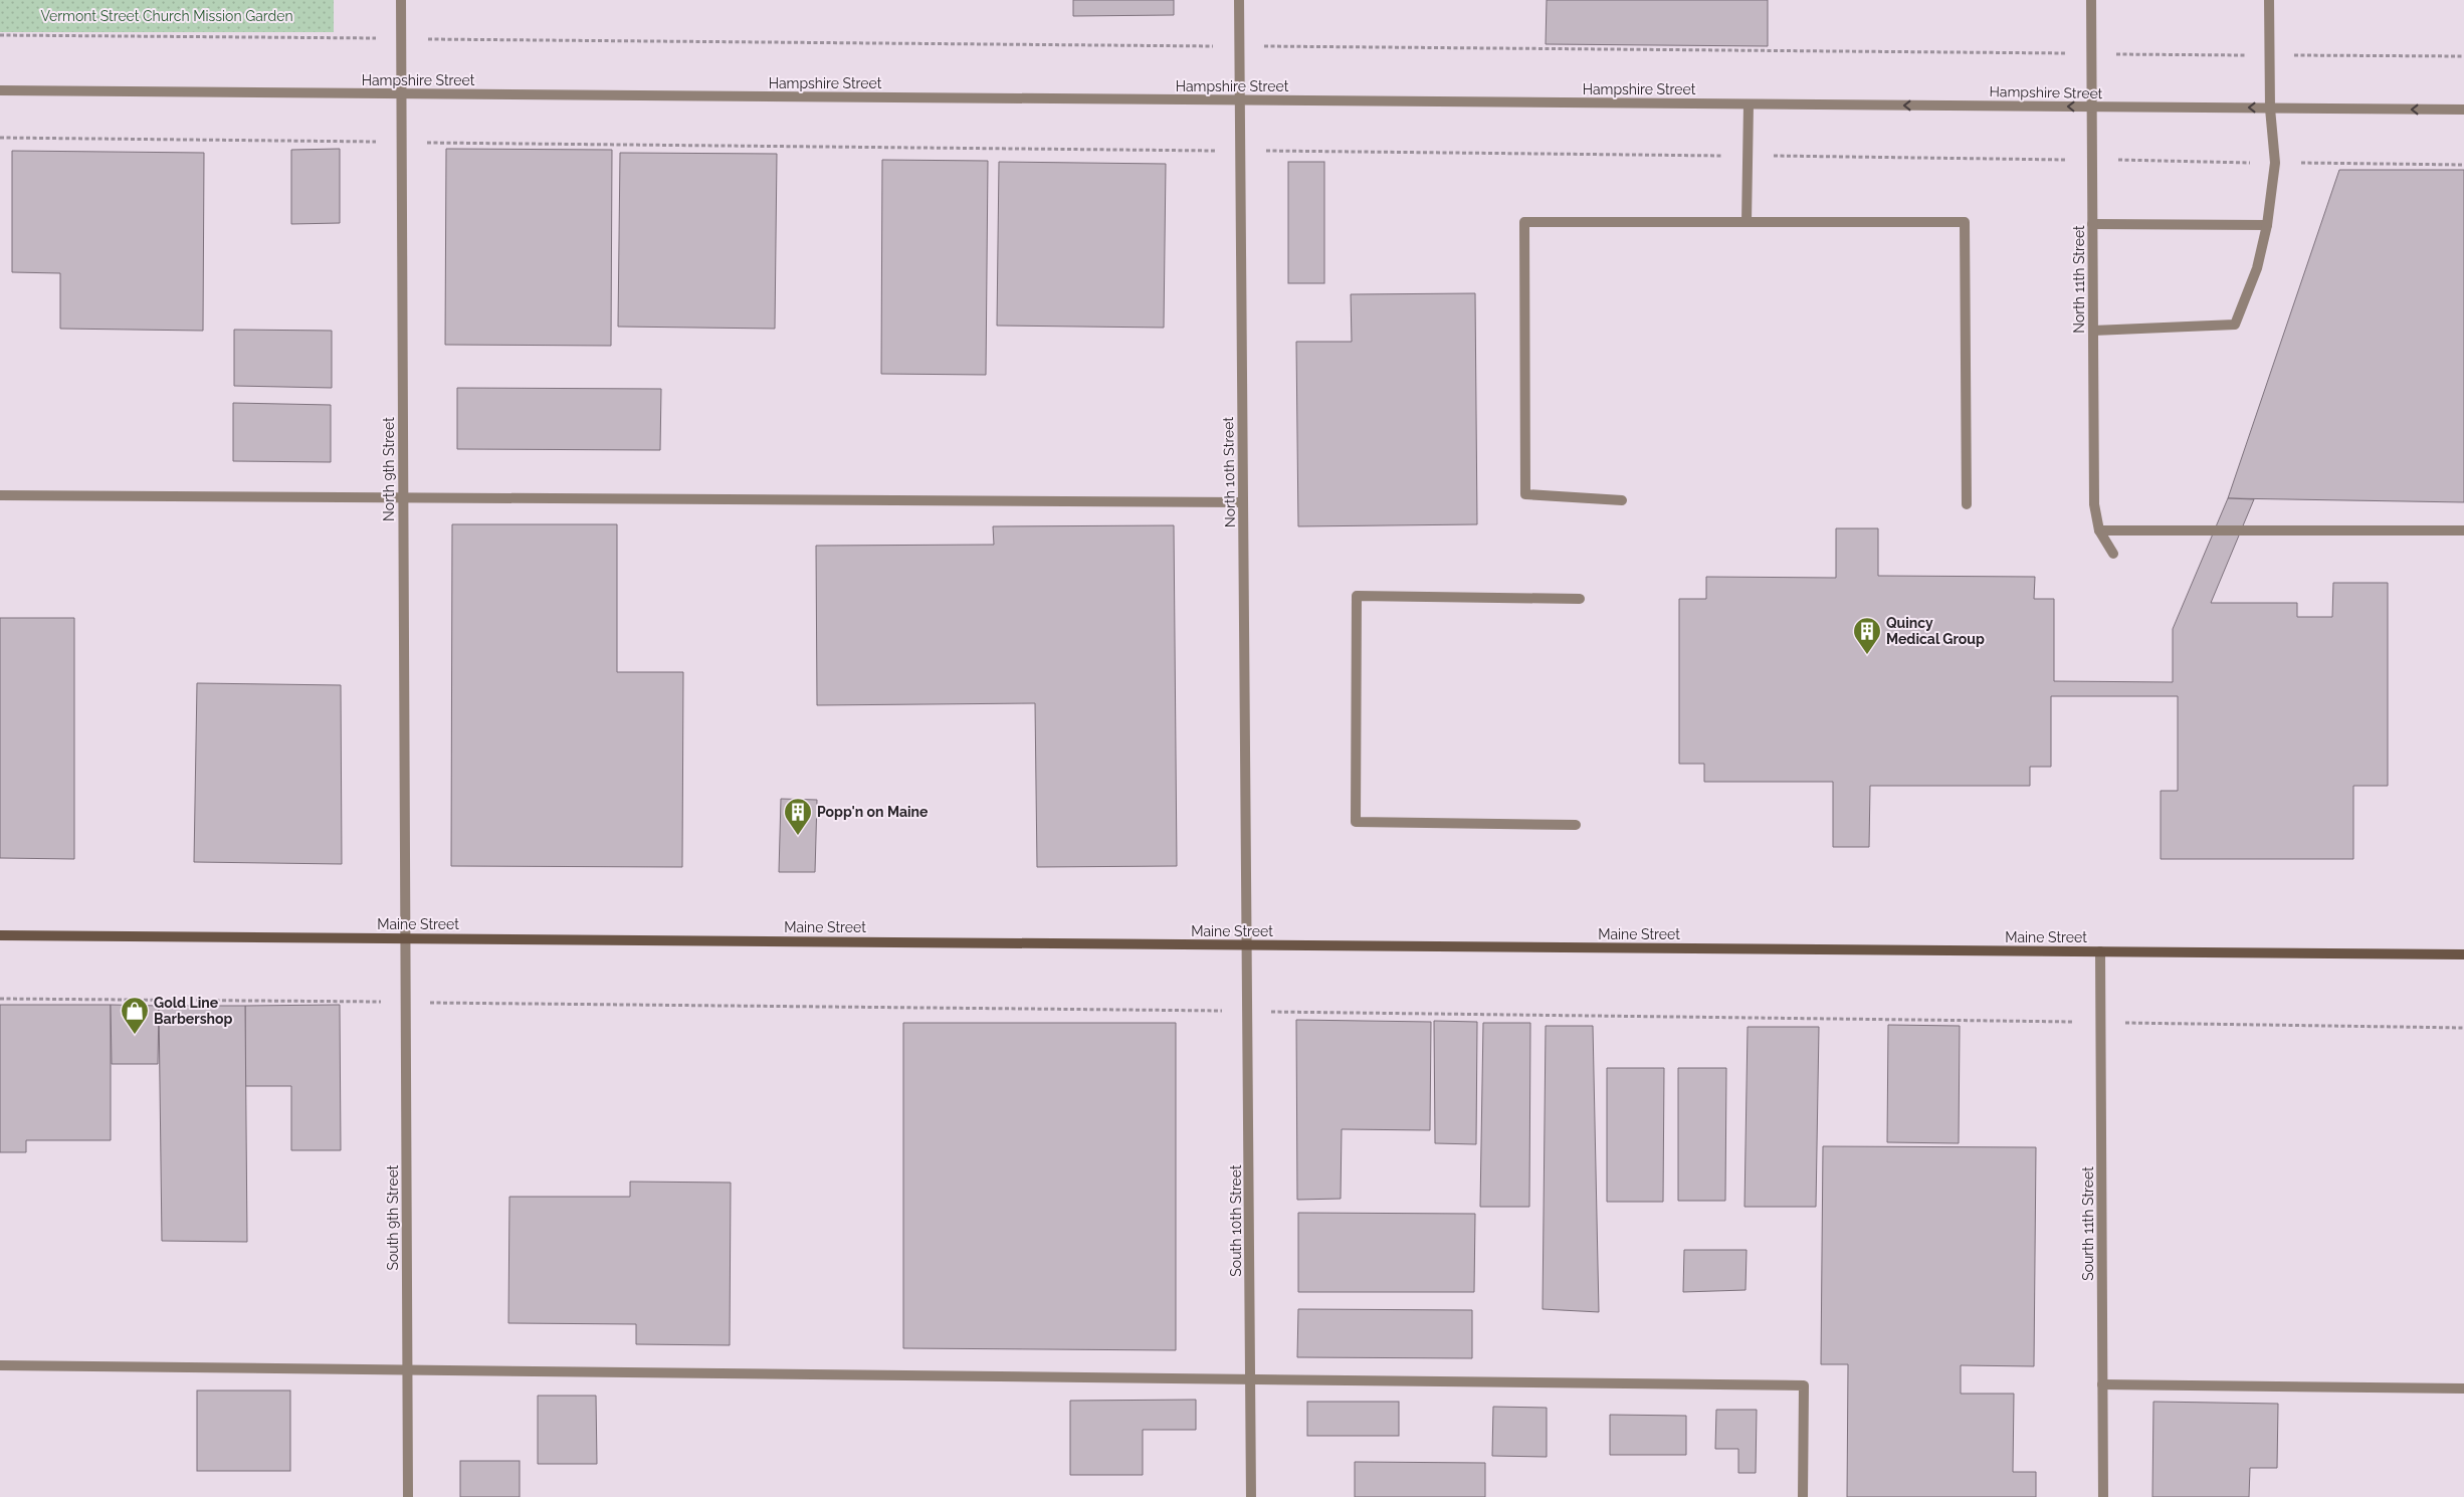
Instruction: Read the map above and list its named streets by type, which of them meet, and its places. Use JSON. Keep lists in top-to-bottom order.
{
  "streets": {
    "street": [
      "Hampshire Street",
      "North 11th Street",
      "North 9th Street",
      "North 10th Street",
      "Maine Street",
      "South 9th Street",
      "South 10th Street",
      "Sourth 11th Street"
    ]
  },
  "crossings": [
    ["Hampshire Street", "North 11th Street"],
    ["Hampshire Street", "North 9th Street"],
    ["Hampshire Street", "North 10th Street"],
    ["North 9th Street", "Maine Street"],
    ["North 9th Street", "South 9th Street"],
    ["North 10th Street", "Maine Street"],
    ["North 10th Street", "South 10th Street"],
    ["Maine Street", "South 9th Street"],
    ["Maine Street", "South 10th Street"],
    ["Maine Street", "Sourth 11th Street"]
  ],
  "parks": ["Vermont Street Church Mission Garden"],
  "places": {
    "building": ["Quincy Medical Group", "Popp'n on Maine"],
    "shop": ["Gold Line Barbershop"]
  }
}
